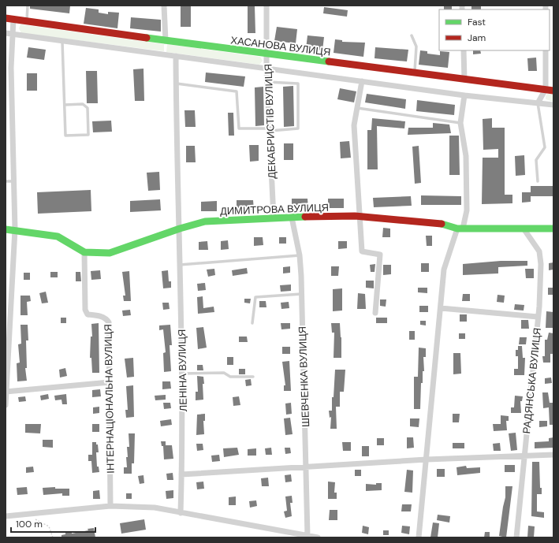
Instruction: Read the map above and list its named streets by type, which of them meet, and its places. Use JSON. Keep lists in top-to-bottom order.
{
  "streets": {
    "street": [
      "ХАСАНОВА ВУЛИЦЯ",
      "ДЕКАБРИСТІВ ВУЛИЦЯ",
      "ДИМИТРОВА ВУЛИЦЯ",
      "ЛЕНІНА ВУЛИЦЯ",
      "ШЕВЧЕНКА ВУЛИЦЯ",
      "РАДЯНСЬКА ВУЛИЦЯ",
      "ІНТЕРНАЦІОНАЛЬНА ВУЛИЦЯ"
    ]
  },
  "crossings": [
    ["ХАСАНОВА ВУЛИЦЯ", "ДЕКАБРИСТІВ ВУЛИЦЯ"],
    ["ДЕКАБРИСТІВ ВУЛИЦЯ", "ДИМИТРОВА ВУЛИЦЯ"],
    ["ДИМИТРОВА ВУЛИЦЯ", "ЛЕНІНА ВУЛИЦЯ"],
    ["ДИМИТРОВА ВУЛИЦЯ", "ШЕВЧЕНКА ВУЛИЦЯ"],
    ["ДИМИТРОВА ВУЛИЦЯ", "РАДЯНСЬКА ВУЛИЦЯ"],
    ["ДИМИТРОВА ВУЛИЦЯ", "ІНТЕРНАЦІОНАЛЬНА ВУЛИЦЯ"]
  ],
  "legend": ["Fast", "Jam"],
  "scale_bar": "100 m"
}
